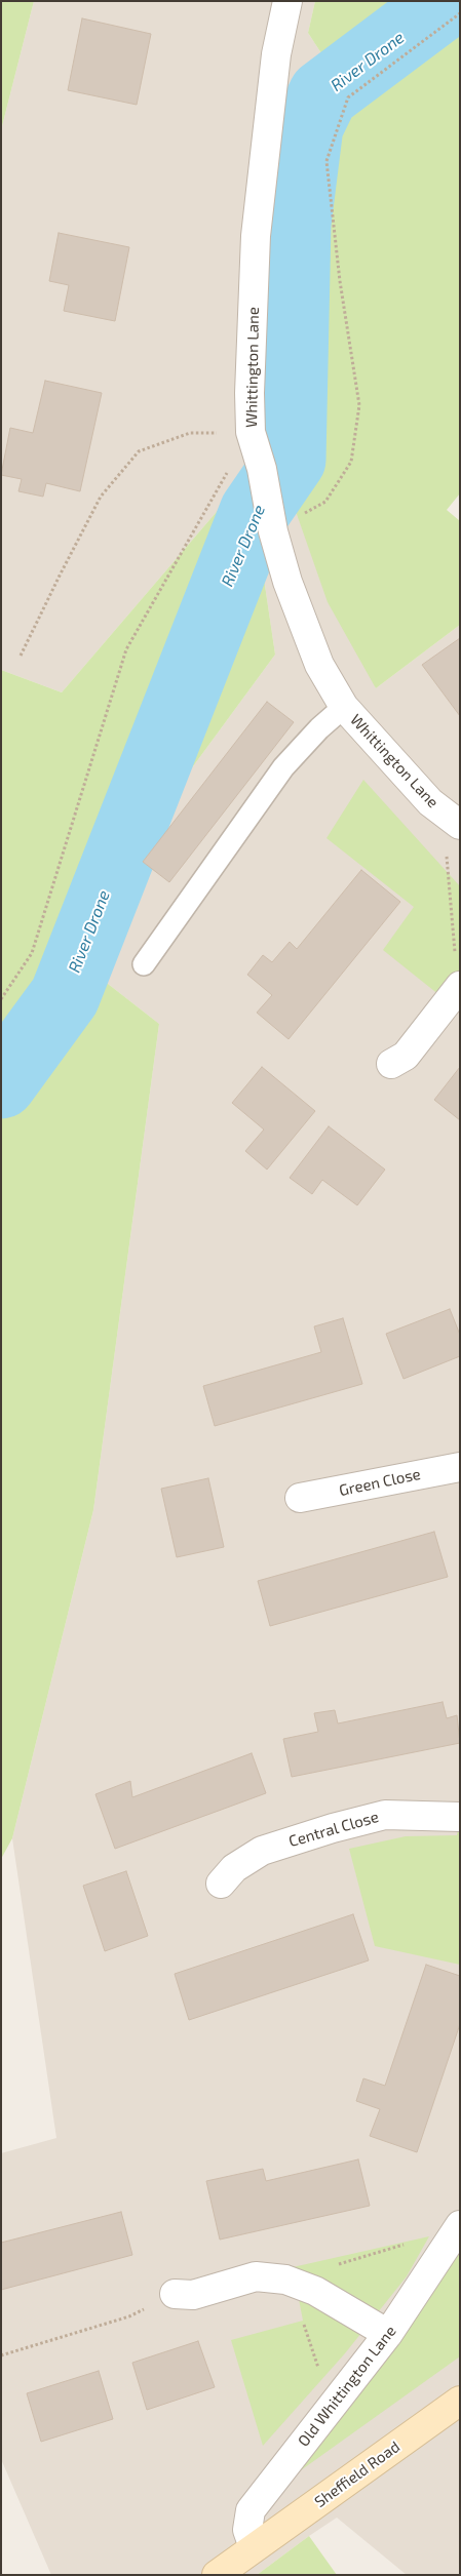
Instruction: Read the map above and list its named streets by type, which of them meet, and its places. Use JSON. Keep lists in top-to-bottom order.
{
  "streets": {
    "main road": ["Sheffield Road"],
    "street": [
      "Whittington Lane",
      "Green Close",
      "Central Close",
      "Old Whittington Lane"
    ]
  },
  "crossings": [
    ["Old Whittington Lane", "Sheffield Road"]
  ],
  "water": ["River Drone"]
}
